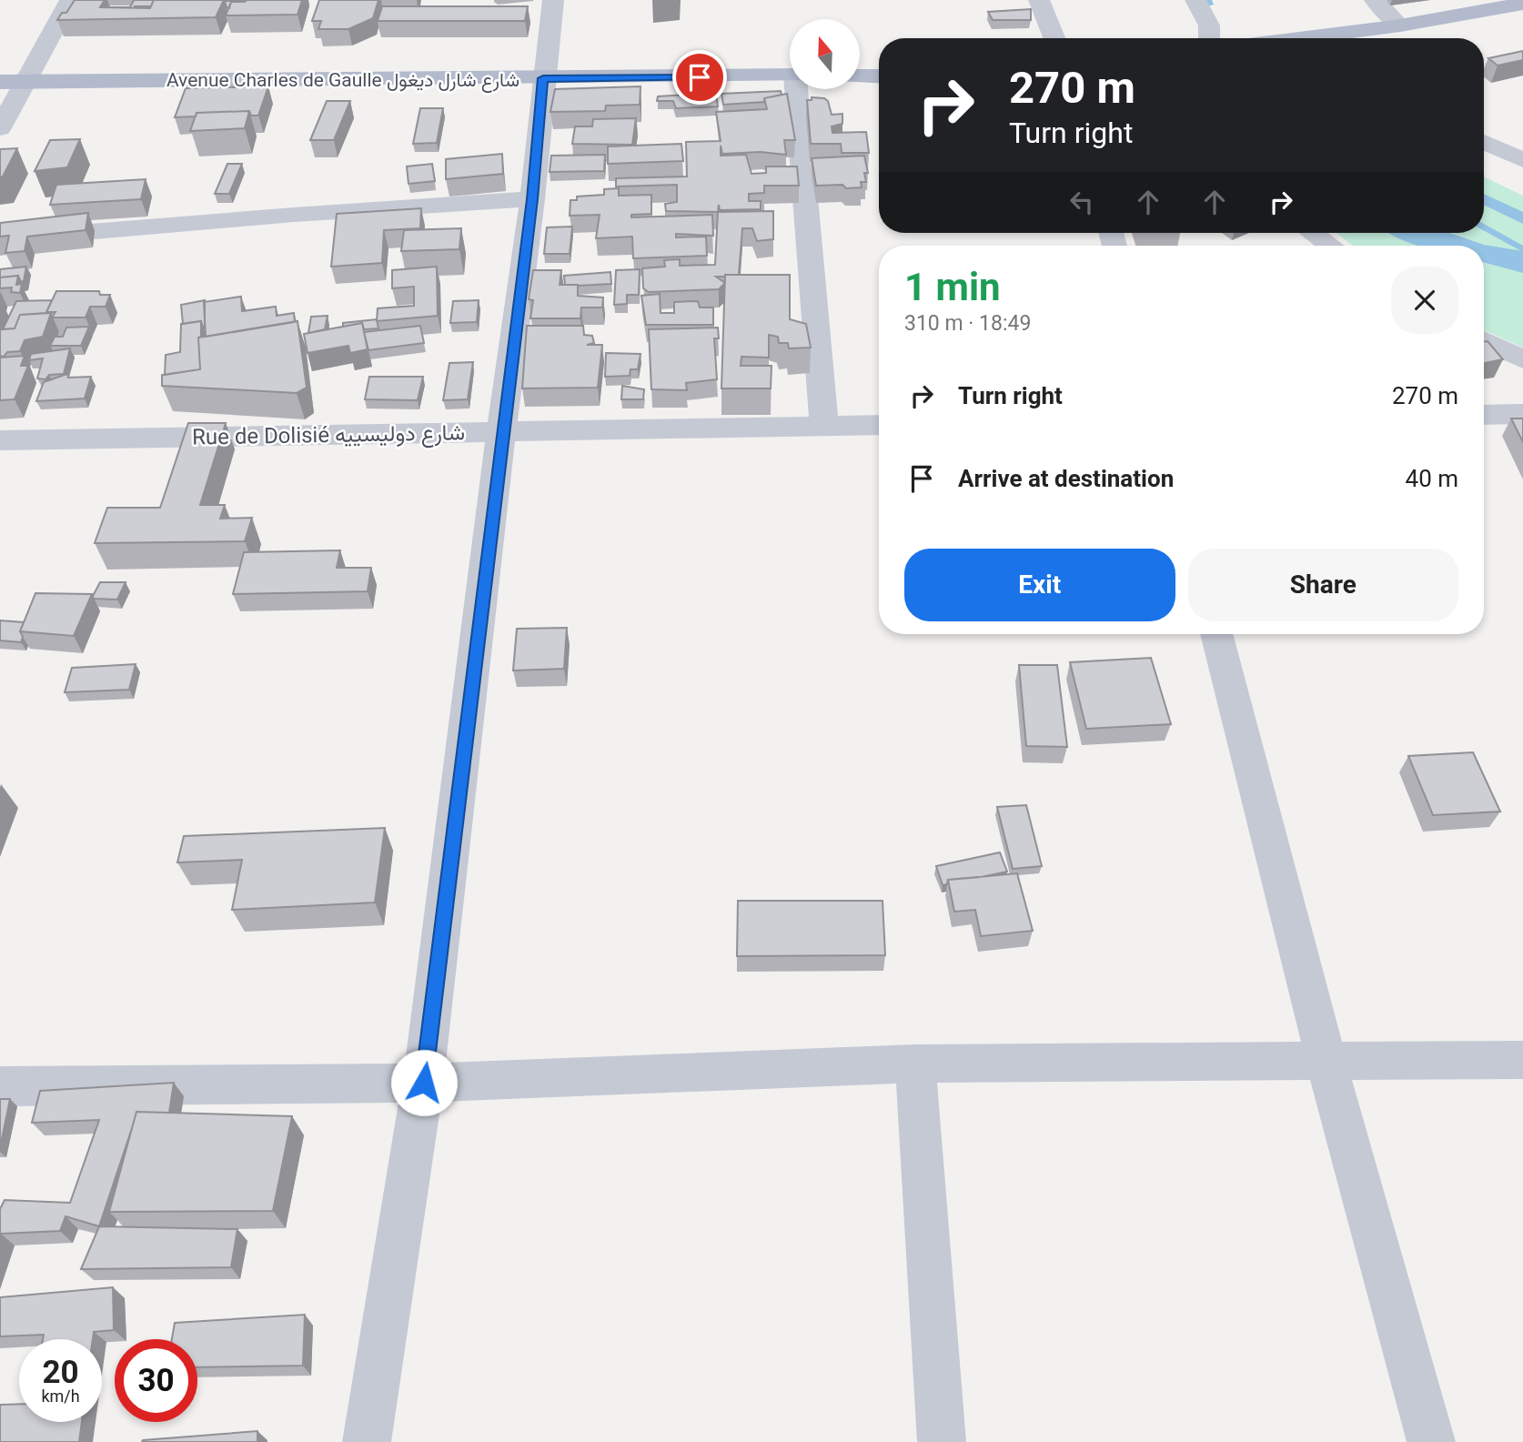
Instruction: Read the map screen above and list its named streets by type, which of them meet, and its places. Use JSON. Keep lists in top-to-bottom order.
{
  "streets": {
    "main road": ["Avenue Charles de Gaulle شارع شارل ديغول"],
    "street": ["Rue de Dolisié شارع دوليسييه"]
  },
  "north": "top",
  "page": {
    "turn": ["270 m", "Turn right"],
    "heading": ["1 min", "310 m · 18:49"],
    "list": [
      {
        "name": "Turn right",
        "value": "270 m"
      },
      {
        "name": "Arrive at destination",
        "value": "40 m"
      }
    ],
    "buttons": ["Exit", "Share"],
    "speed": "20 km/h",
    "limit": "30"
  }
}
